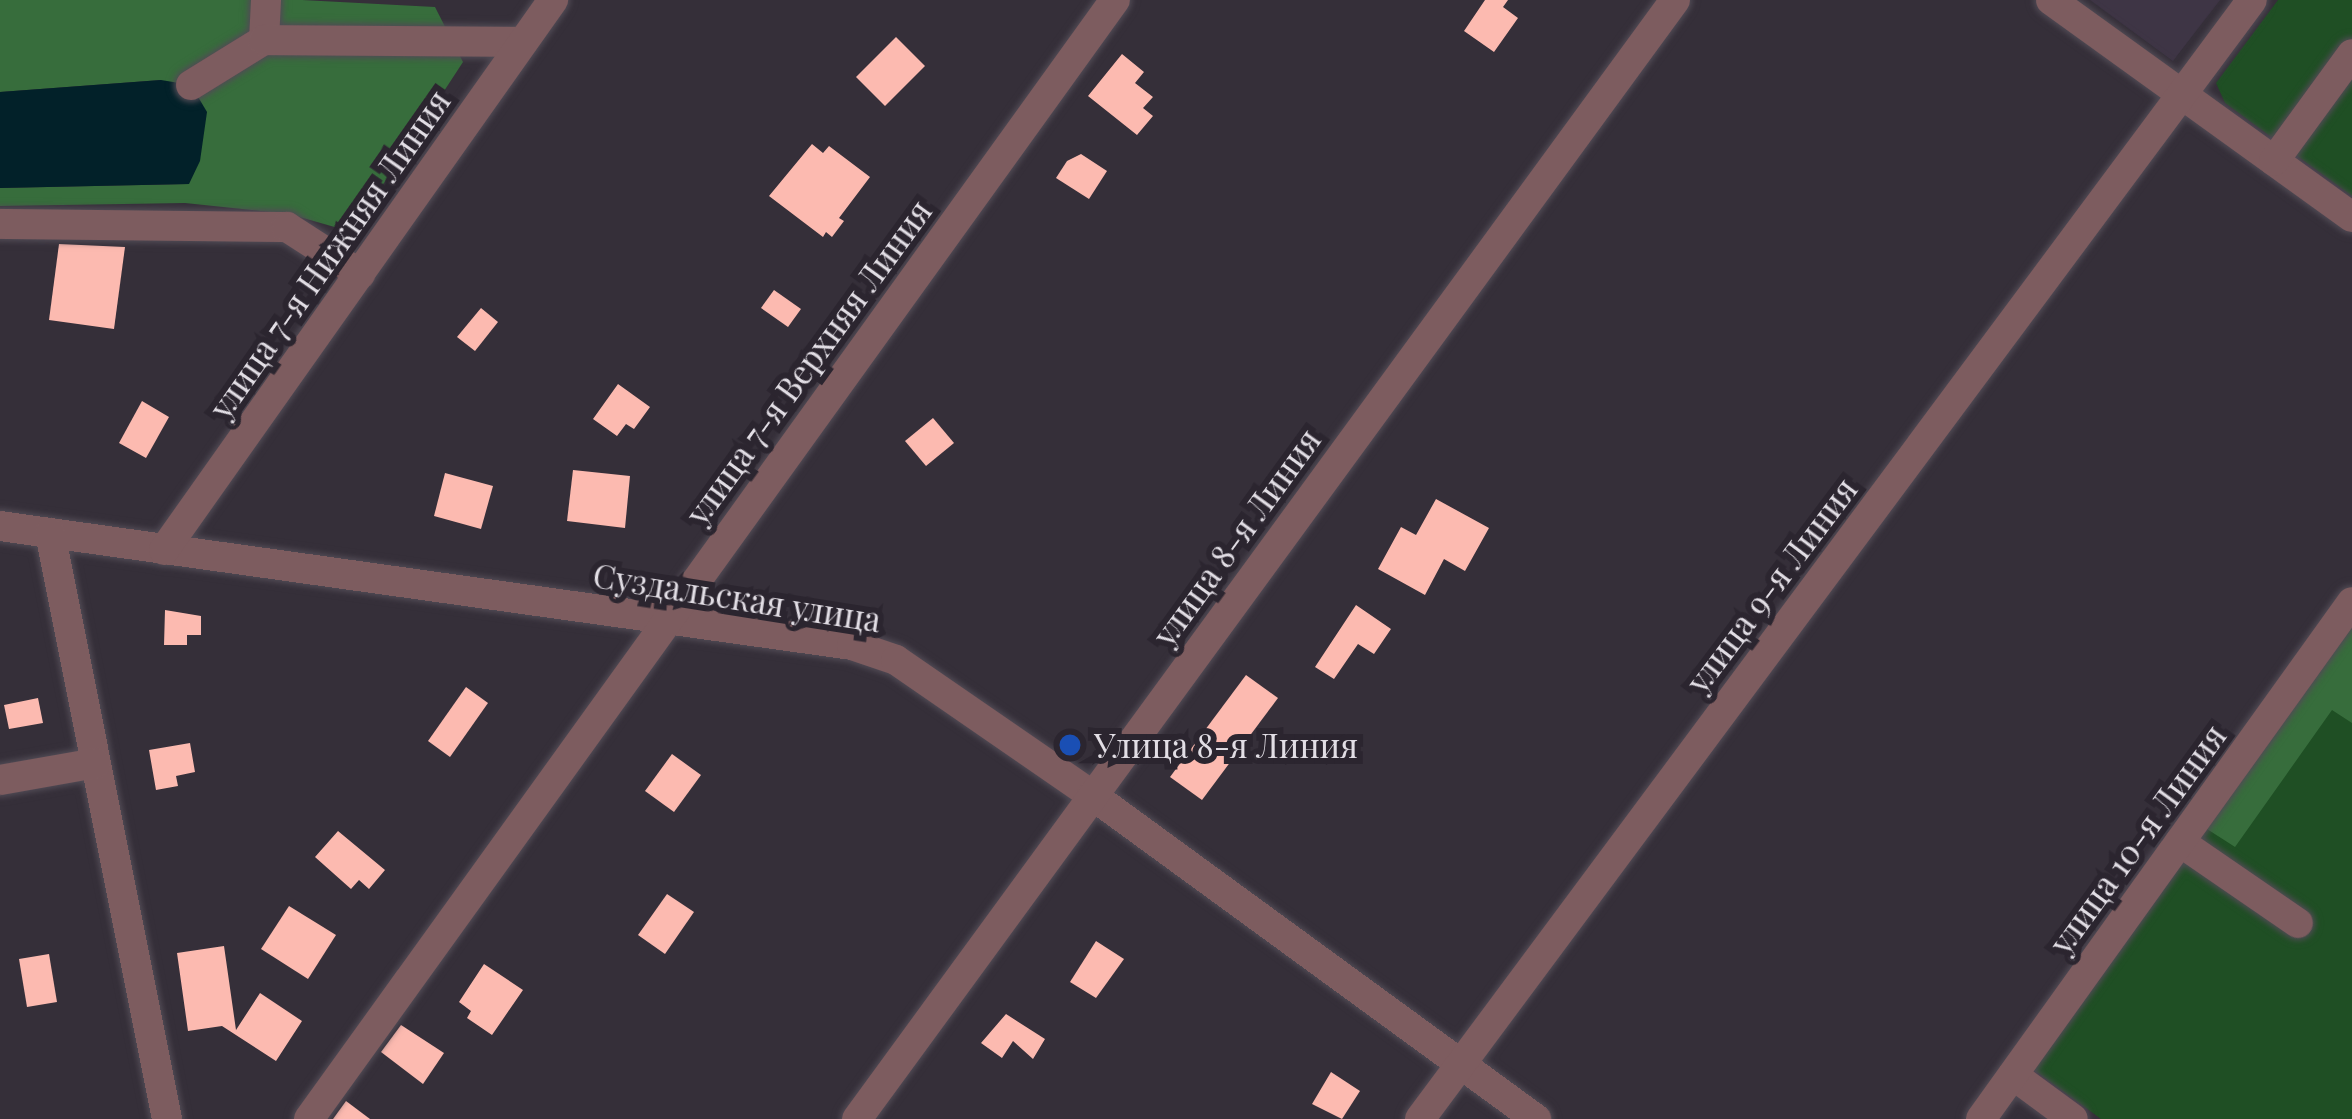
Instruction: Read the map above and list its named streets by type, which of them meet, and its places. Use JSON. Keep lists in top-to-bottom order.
{
  "streets": {
    "street": [
      "улица 7-я Нижняя Линия",
      "улица 7-я Верхняя Линия",
      "улица 8-я Линия",
      "улица 9-я Линия",
      "Суздальская улица",
      "улица 10-я Линия"
    ]
  },
  "crossings": [
    ["улица 7-я Нижняя Линия", "Суздальская улица"],
    ["улица 7-я Верхняя Линия", "Суздальская улица"],
    ["улица 8-я Линия", "Суздальская улица"],
    ["улица 9-я Линия", "Суздальская улица"]
  ],
  "places": ["Улица 8-я Линия"]
}
